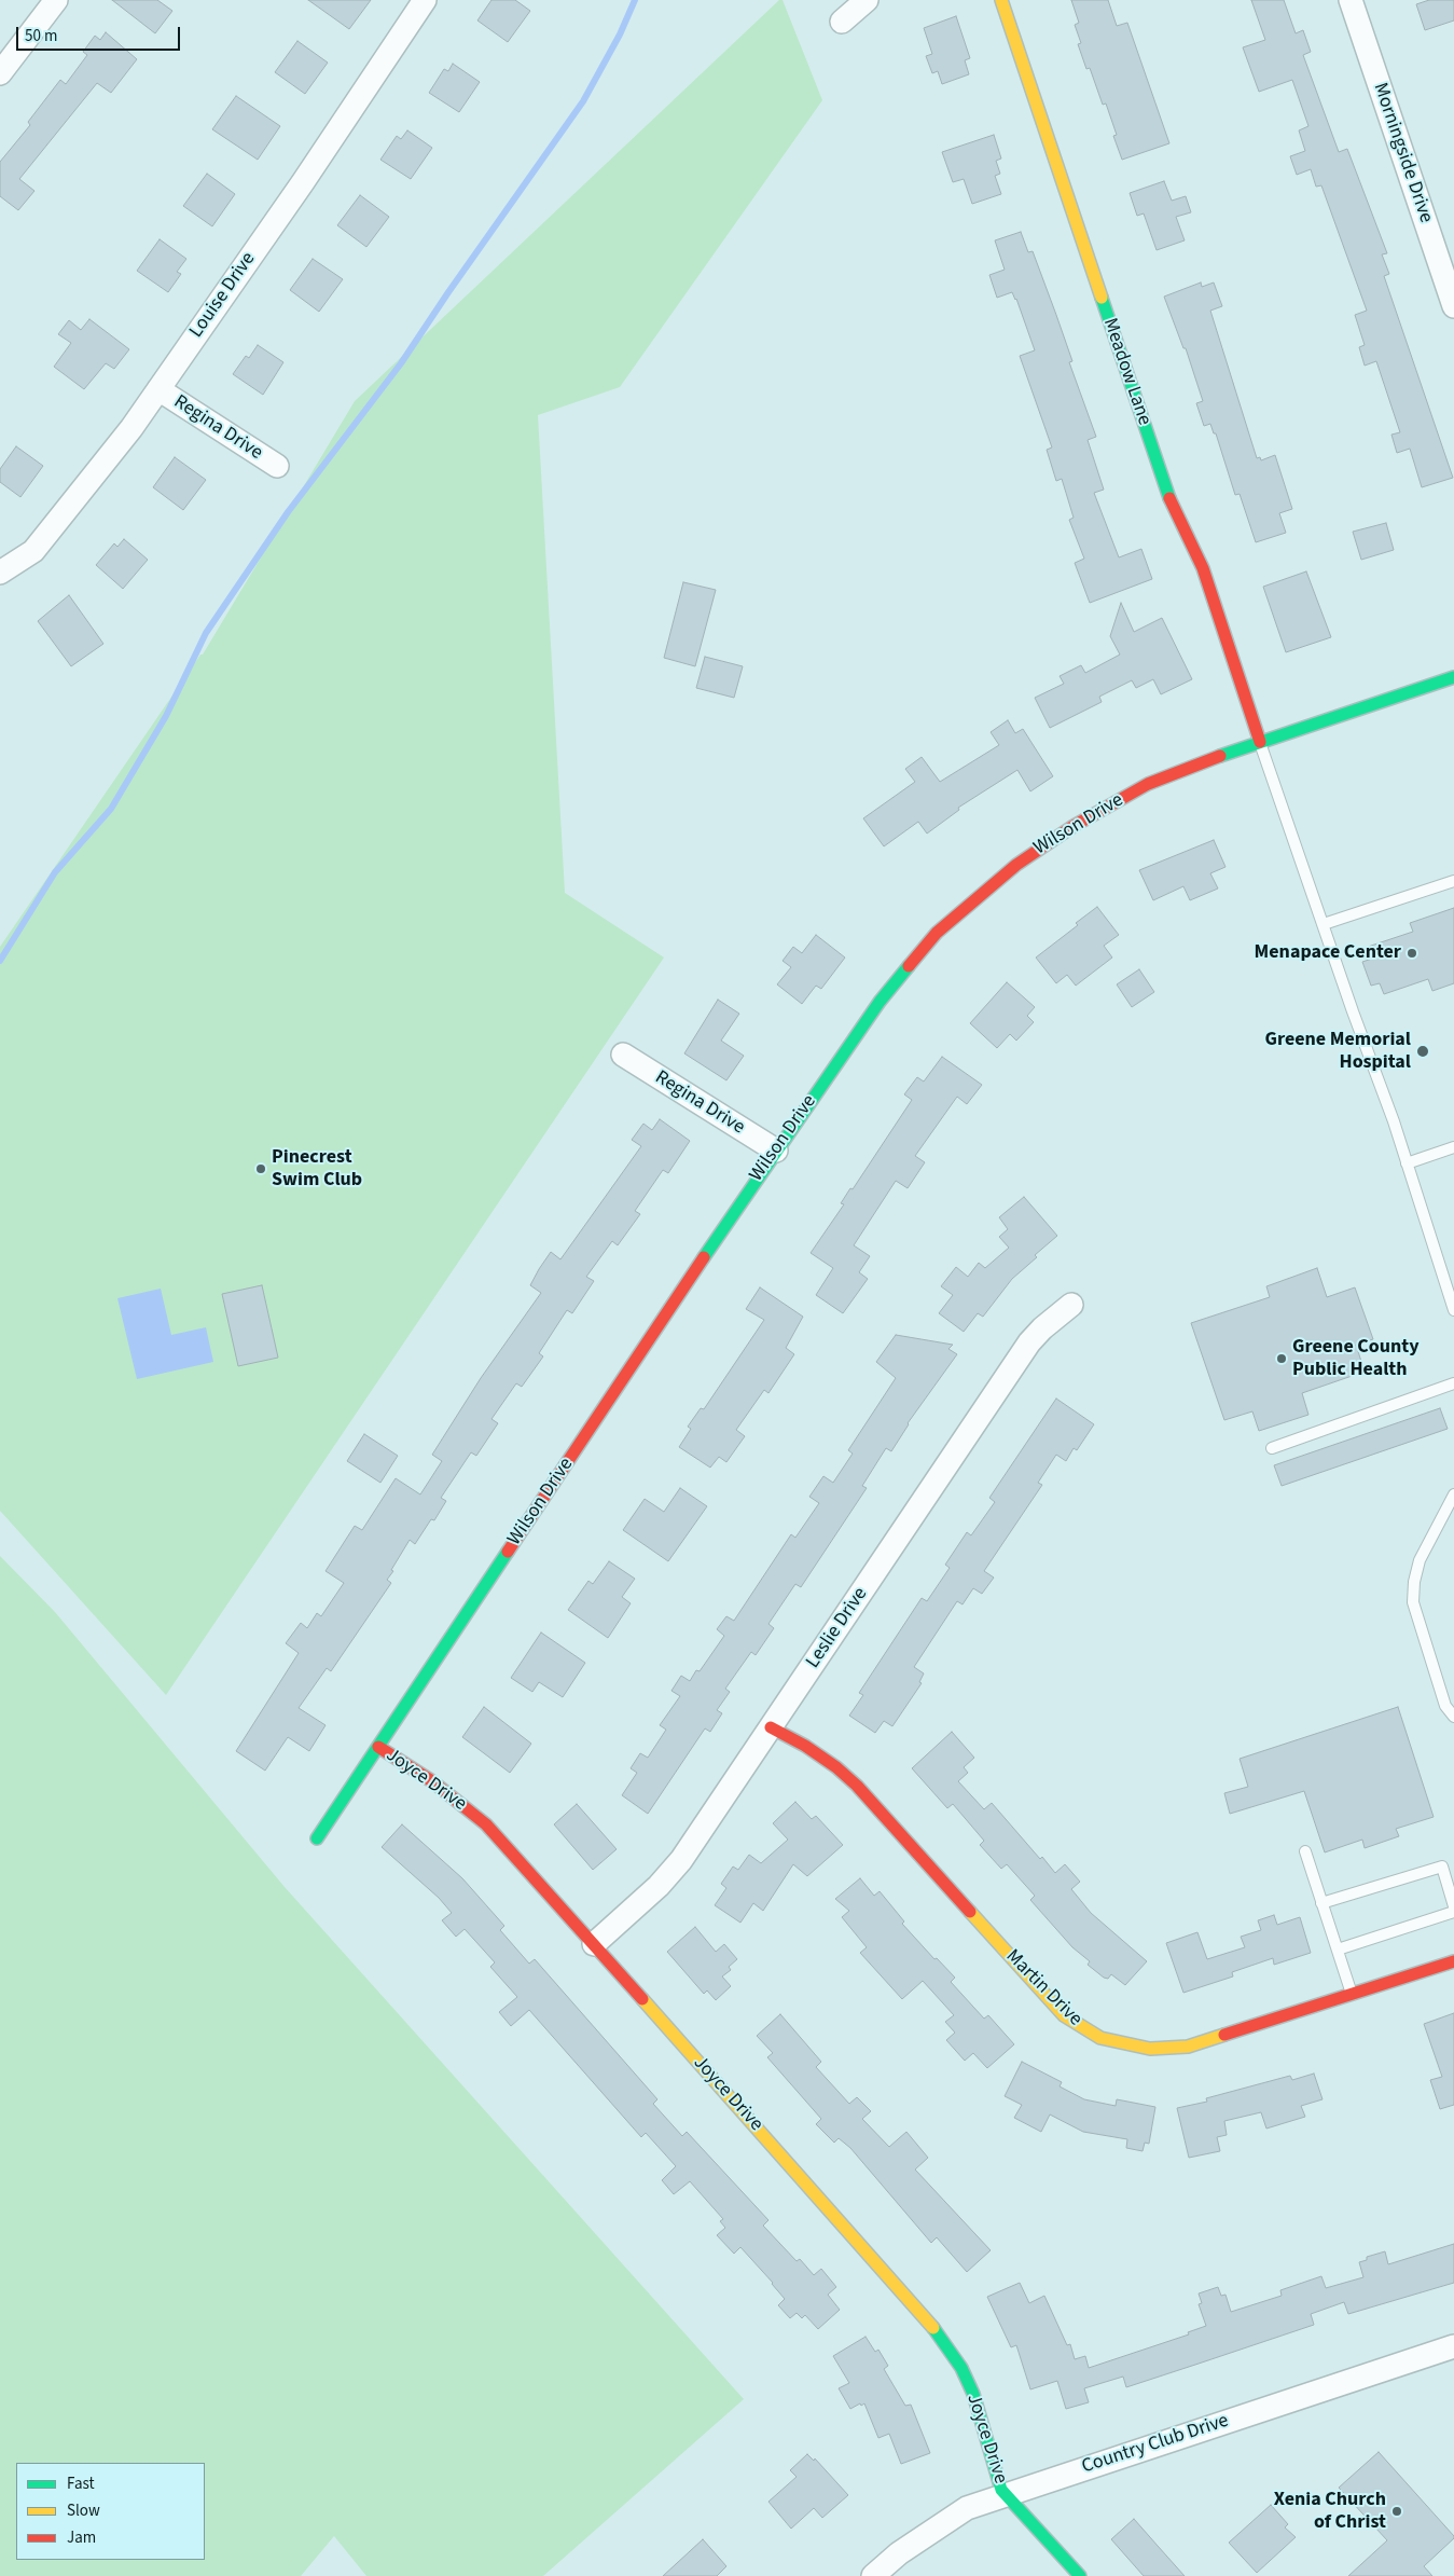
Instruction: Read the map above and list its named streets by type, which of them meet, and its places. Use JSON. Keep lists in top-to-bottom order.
{
  "streets": {
    "street": [
      "Morningside Drive",
      "Louise Drive",
      "Meadow Lane",
      "Regina Drive",
      "Wilson Drive",
      "Leslie Drive",
      "Joyce Drive",
      "Martin Drive",
      "Country Club Drive"
    ]
  },
  "crossings": [
    ["Louise Drive", "Regina Drive"],
    ["Meadow Lane", "Wilson Drive"],
    ["Regina Drive", "Wilson Drive"],
    ["Wilson Drive", "Joyce Drive"],
    ["Leslie Drive", "Joyce Drive"],
    ["Leslie Drive", "Martin Drive"],
    ["Joyce Drive", "Country Club Drive"]
  ],
  "places": [
    "Menapace Center",
    "Greene Memorial Hospital",
    "Pinecrest Swim Club",
    "Greene County Public Health",
    "Xenia Church of Christ"
  ],
  "legend": ["Fast", "Slow", "Jam"],
  "scale_bar": "50 m"
}
